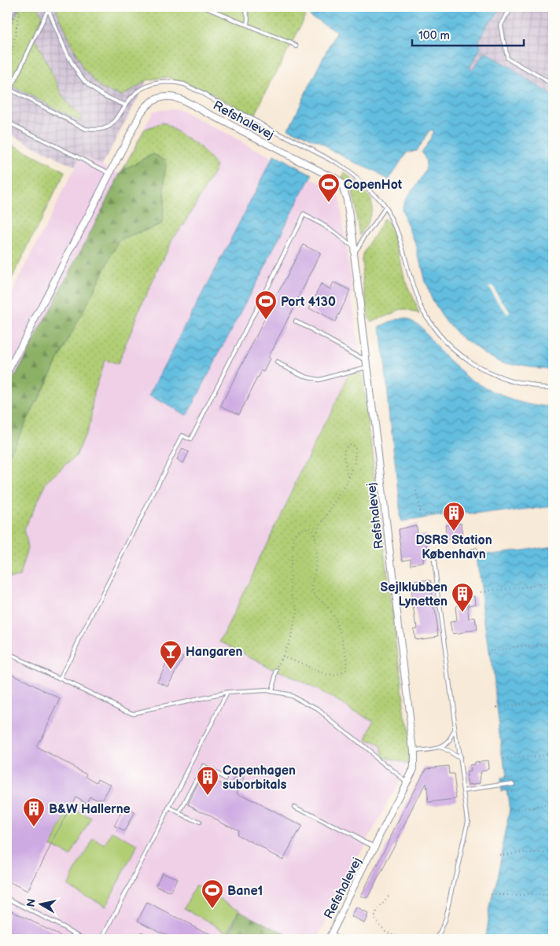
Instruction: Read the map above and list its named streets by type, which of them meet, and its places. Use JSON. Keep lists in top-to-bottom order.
{
  "streets": {
    "street": ["Refshalevej"]
  },
  "places": {
    "sports": ["CopenHot", "Port 4130", "Bane1"],
    "building": [
      "DSRS Station København",
      "Sejlklubben Lynetten",
      "Copenhagen suborbitals",
      "B&W Hallerne"
    ],
    "bar": ["Hangaren"]
  },
  "scale_bar": "100 m",
  "north": "left"
}
